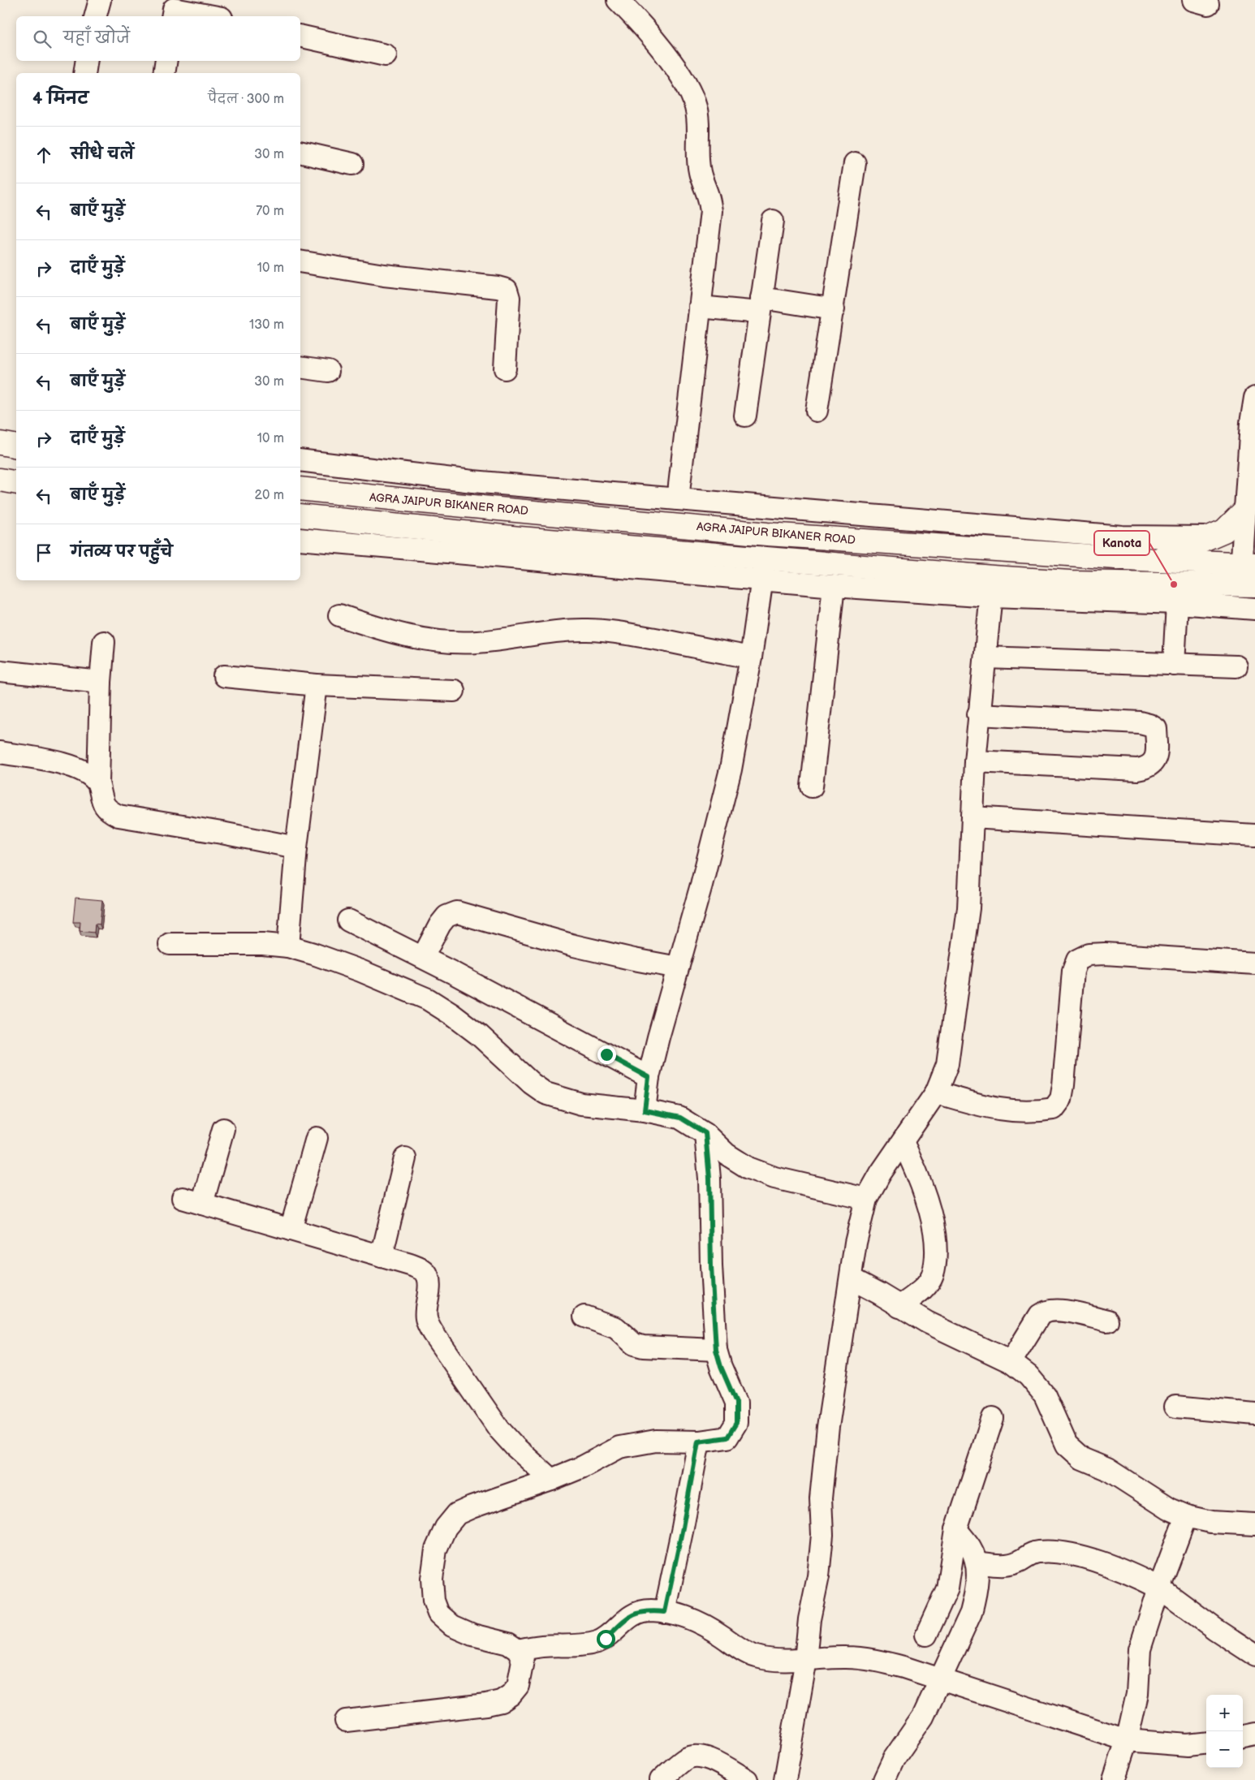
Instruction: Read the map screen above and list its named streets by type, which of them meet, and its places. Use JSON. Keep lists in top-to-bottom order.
{
  "streets": {
    "highway": ["AGRA JAIPUR BIKANER ROAD"]
  },
  "places": ["Kanota"],
  "page": {
    "search": "यहाँ खोजें",
    "heading": ["4 मिनट", "पैदल · 300 m"],
    "list": [
      ["सीधे चलें", "30 m"],
      ["बाएँ मुड़ें", "70 m"],
      ["दाएँ मुड़ें", "10 m"],
      ["बाएँ मुड़ें", "130 m"],
      ["बाएँ मुड़ें", "30 m"],
      ["दाएँ मुड़ें", "10 m"],
      ["बाएँ मुड़ें", "20 m"],
      "गंतव्य पर पहुँचे"
    ],
    "map_buttons": ["+", "−"]
  }
}
